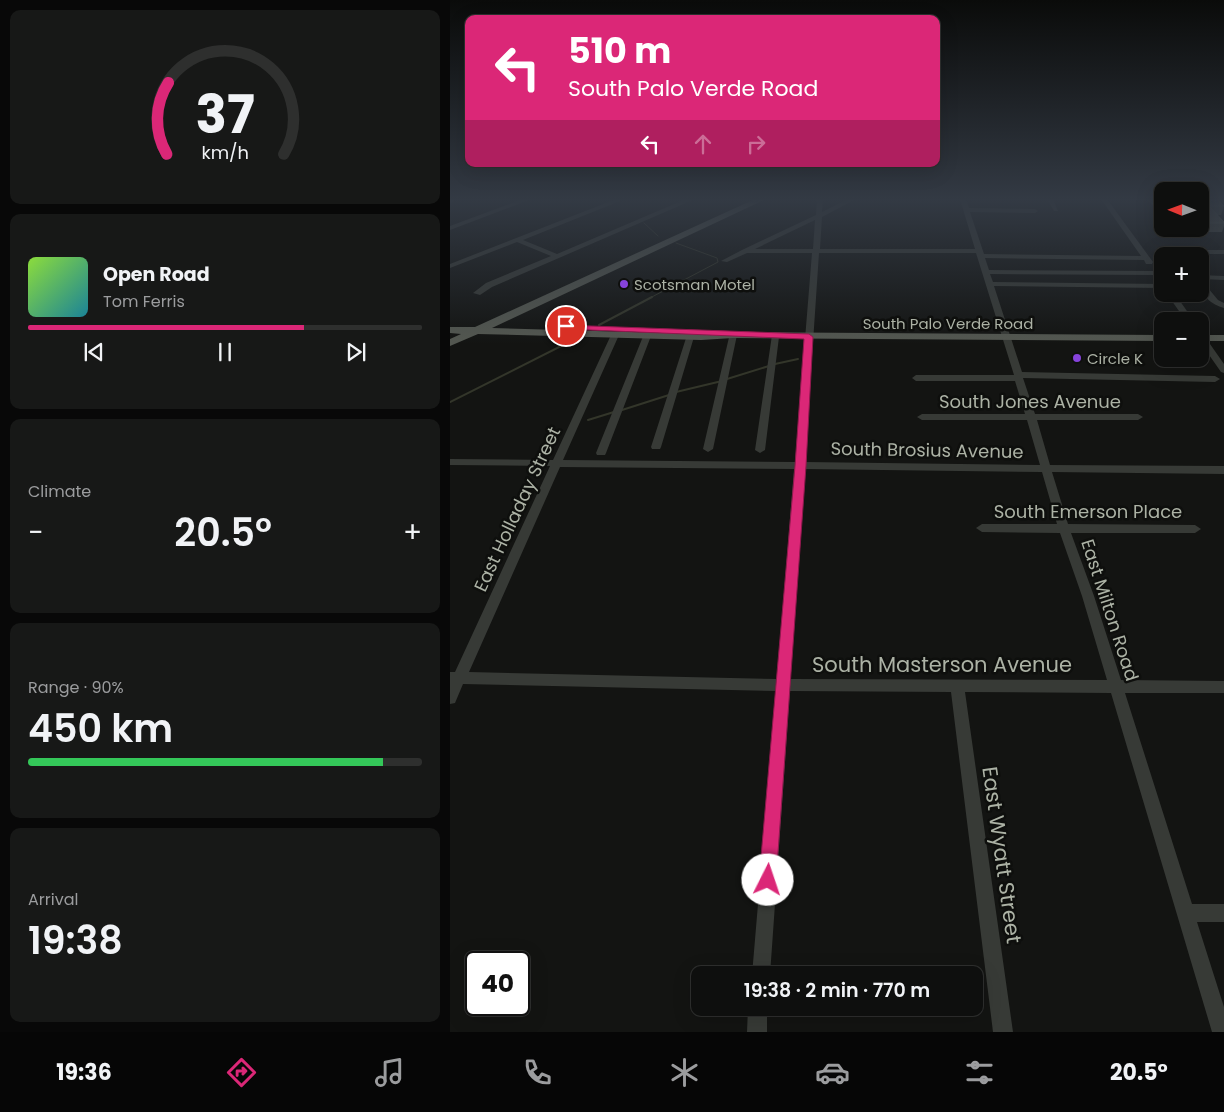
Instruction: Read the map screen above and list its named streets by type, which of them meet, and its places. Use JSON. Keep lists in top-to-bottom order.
{
  "streets": {
    "main road": ["South Palo Verde Road"],
    "street": [
      "South Jones Avenue",
      "South Brosius Avenue",
      "East Holladay Street",
      "South Emerson Place",
      "East Milton Road",
      "South Masterson Avenue",
      "East Wyatt Street"
    ]
  },
  "crossings": [
    ["South Palo Verde Road", "East Holladay Street"],
    ["South Palo Verde Road", "East Milton Road"],
    ["South Jones Avenue", "East Milton Road"],
    ["South Brosius Avenue", "East Holladay Street"],
    ["South Brosius Avenue", "East Milton Road"],
    ["East Holladay Street", "South Masterson Avenue"],
    ["South Emerson Place", "East Milton Road"],
    ["East Milton Road", "South Masterson Avenue"],
    ["South Masterson Avenue", "East Wyatt Street"]
  ],
  "places": ["Scotsman Motel", "Circle K"],
  "north": "left",
  "page": {
    "turn": ["510 m", "South Palo Verde Road"],
    "map_buttons": ["+", "−"],
    "song": ["Open Road", "Tom Ferris"],
    "tile": [
      "Climate",
      ["Range · 90%", "450 km"],
      ["Arrival", "19:38"]
    ],
    "heat": ["−", "20.5°", "+"],
    "limit": "40",
    "trip": "19:38 · 2 min · 770 m",
    "tabs": ["19:36", "20.5°"],
    "gauge": ["37", "km/h"]
  }
}
